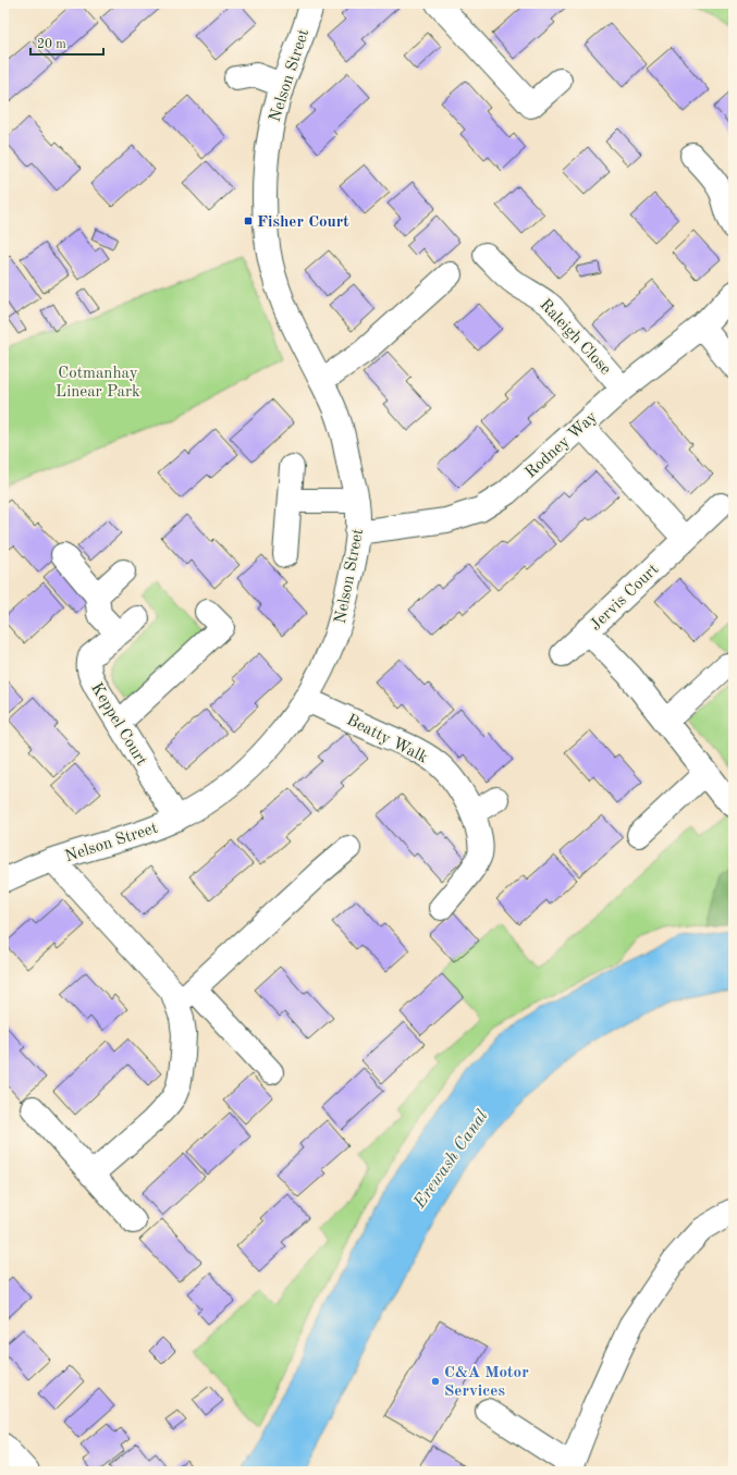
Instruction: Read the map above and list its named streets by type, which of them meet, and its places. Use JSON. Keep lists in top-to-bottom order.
{
  "streets": {
    "street": [
      "Nelson Street",
      "Raleigh Close",
      "Rodney Way",
      "Jervis Court",
      "Keppel Court",
      "Beatty Walk"
    ]
  },
  "crossings": [
    ["Nelson Street", "Rodney Way"],
    ["Nelson Street", "Keppel Court"],
    ["Nelson Street", "Beatty Walk"],
    ["Raleigh Close", "Rodney Way"]
  ],
  "water": ["Erewash Canal"],
  "parks": ["Cotmanhay Linear Park"],
  "places": {
    "transit": ["Fisher Court"],
    "other": ["C&A Motor Services"]
  },
  "scale_bar": "20 m"
}
